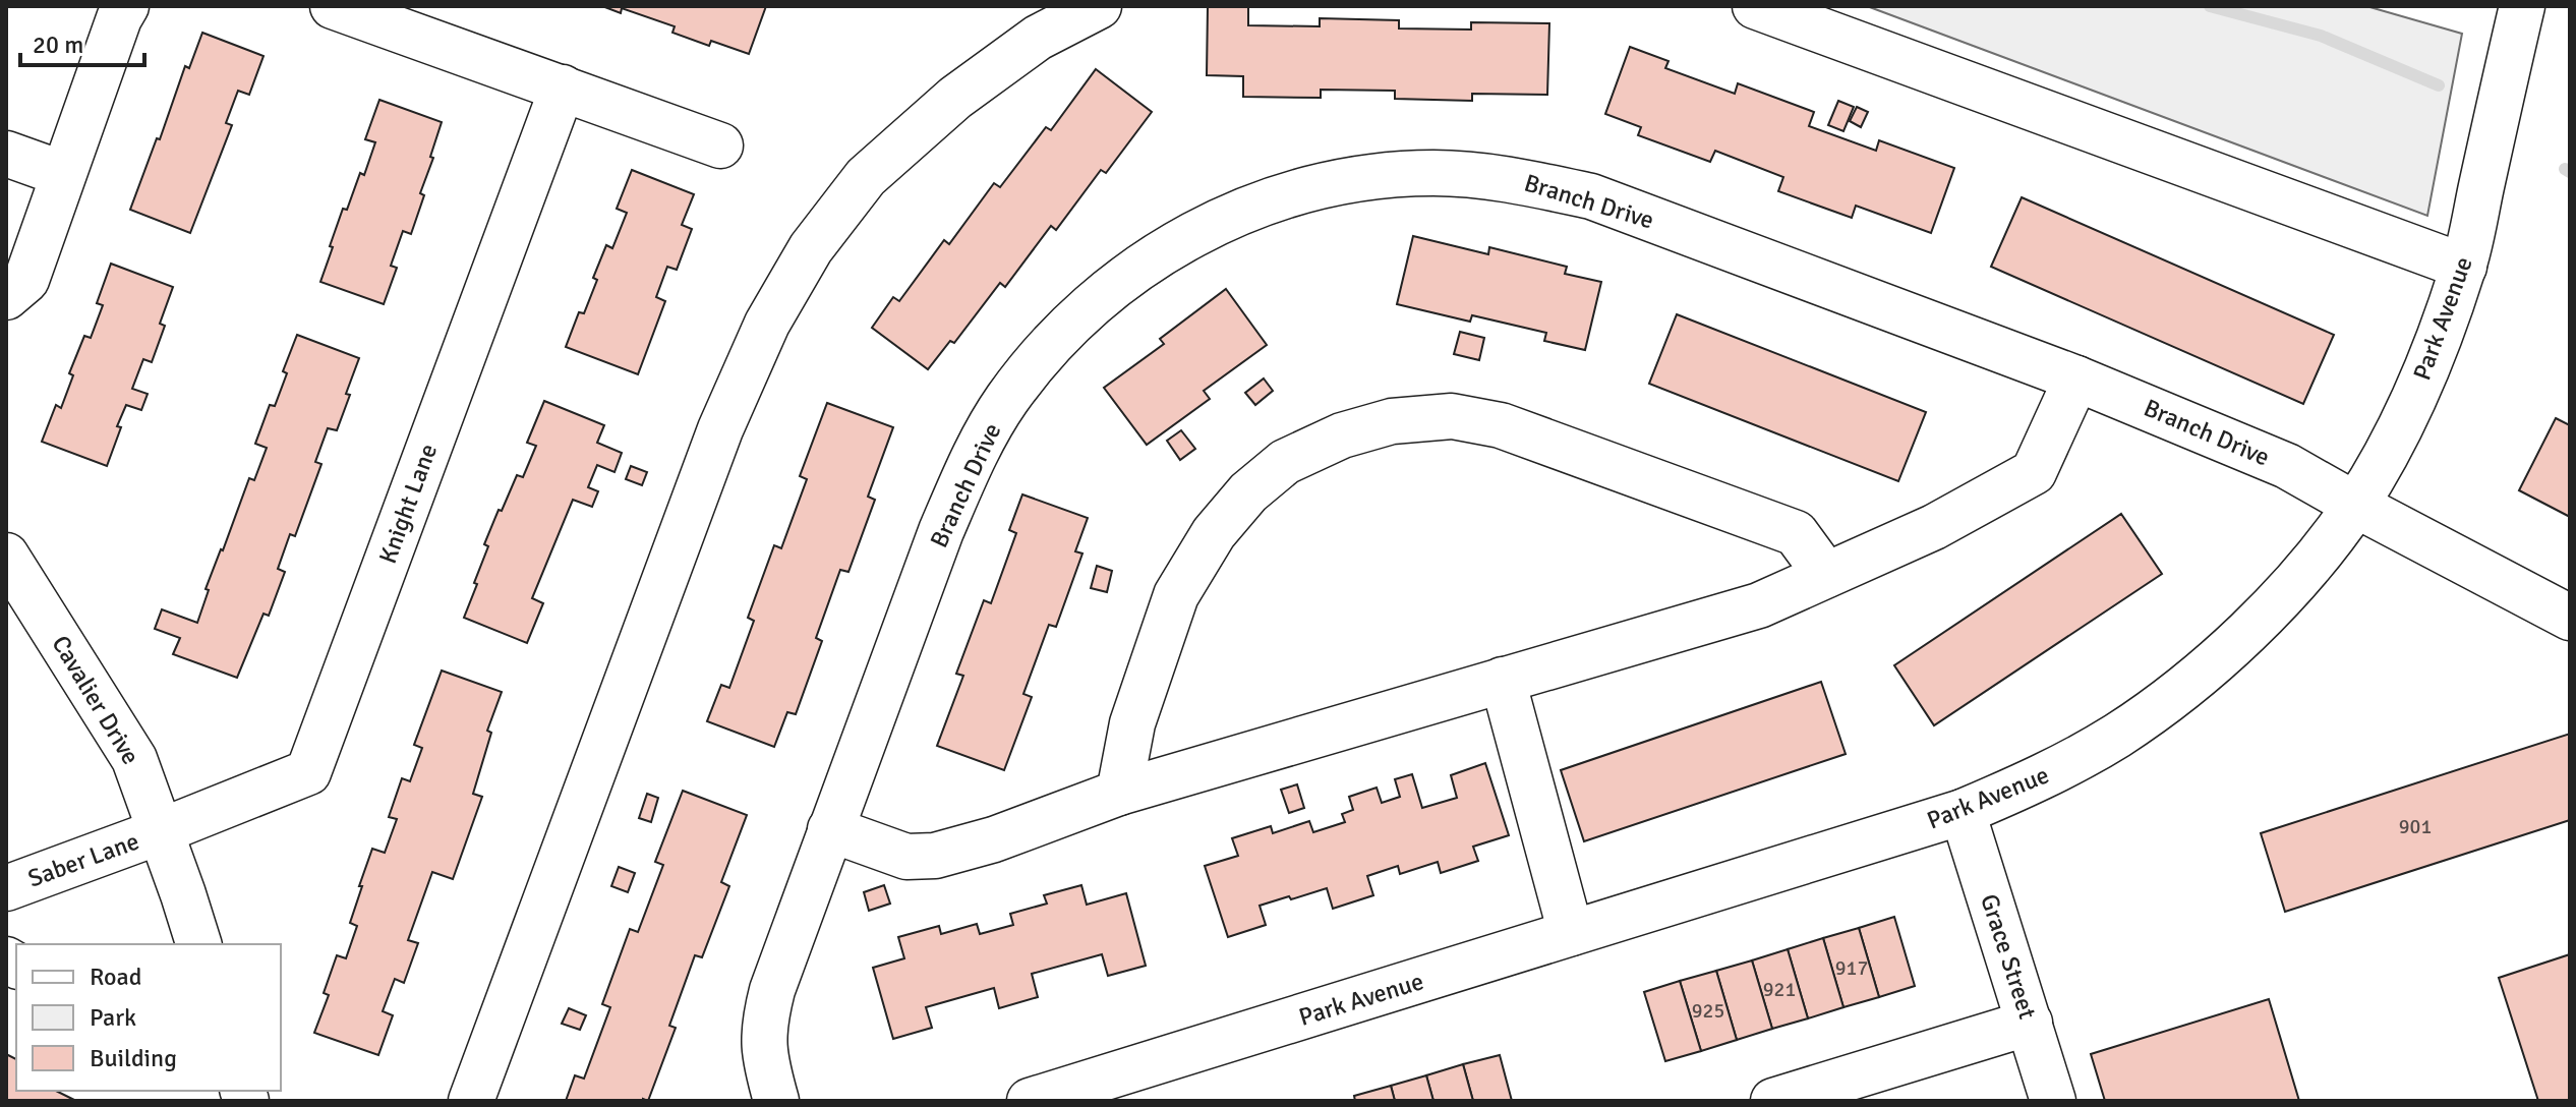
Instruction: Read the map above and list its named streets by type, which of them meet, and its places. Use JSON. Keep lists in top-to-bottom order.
{
  "streets": {
    "street": [
      "Branch Drive",
      "Park Avenue",
      "Knight Lane",
      "Cavalier Drive",
      "Saber Lane",
      "Grace Street"
    ]
  },
  "crossings": [
    ["Branch Drive", "Park Avenue"],
    ["Park Avenue", "Grace Street"],
    ["Knight Lane", "Cavalier Drive"],
    ["Knight Lane", "Saber Lane"],
    ["Cavalier Drive", "Saber Lane"]
  ],
  "house_numbers": [
    "901",
    "917",
    "921",
    "925"
  ],
  "legend": ["Road", "Park", "Building"],
  "scale_bar": "20 m"
}
